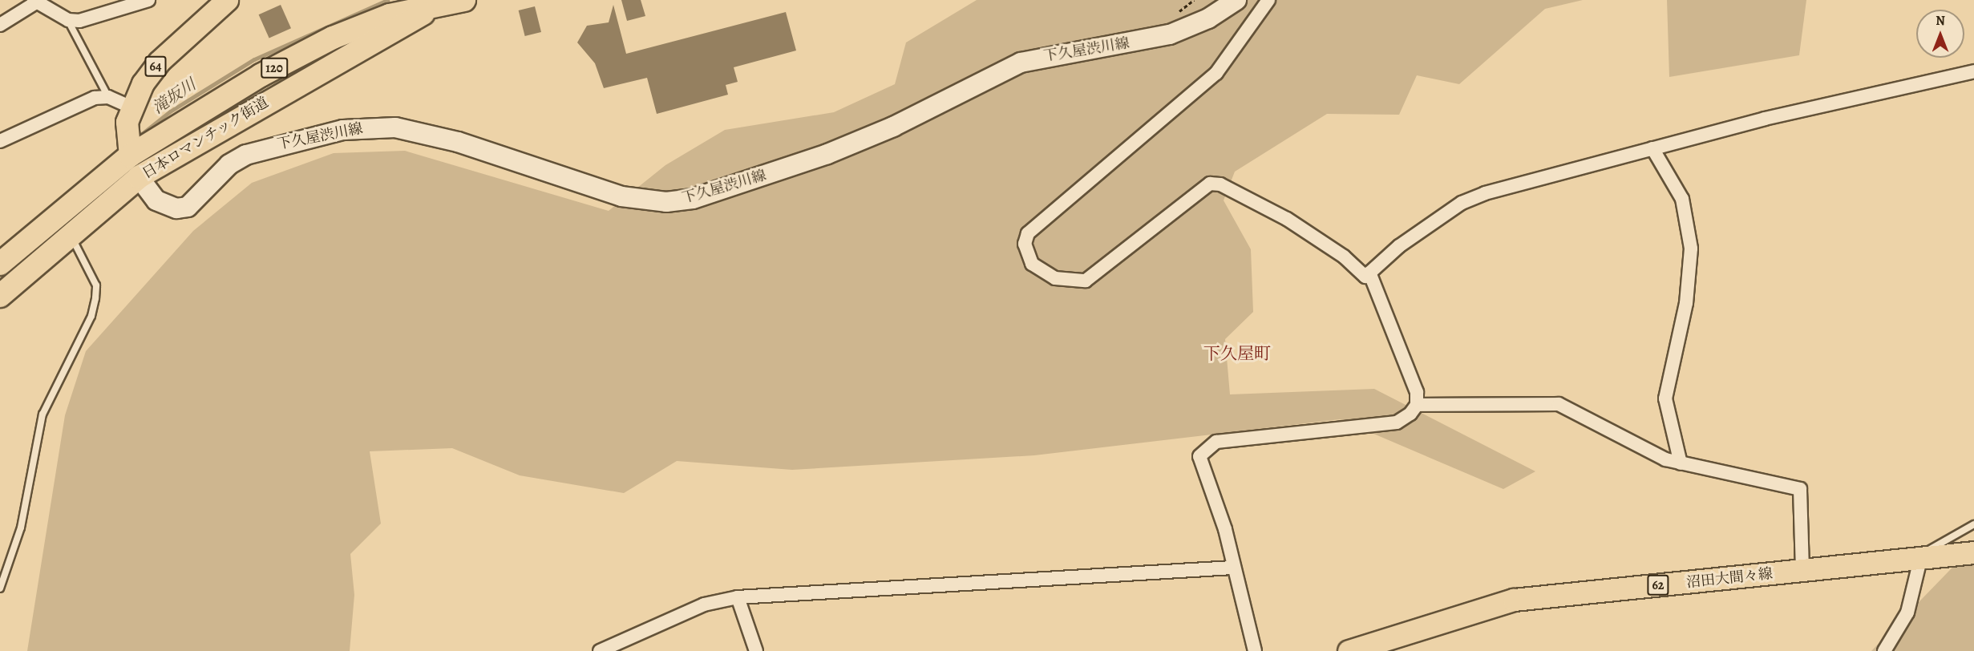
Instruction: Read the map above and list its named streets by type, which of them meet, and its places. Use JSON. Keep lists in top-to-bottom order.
{
  "streets": {
    "highway": ["120", "日本ロマンチック街道"],
    "main road": [
      "下久屋渋川線",
      "64",
      "沼田大間々線",
      "62"
    ]
  },
  "crossings": [
    ["下久屋渋川線", "日本ロマンチック街道"],
    ["64", "日本ロマンチック街道"]
  ],
  "districts": ["下久屋町"],
  "water": ["滝坂川"],
  "north": "top"
}
